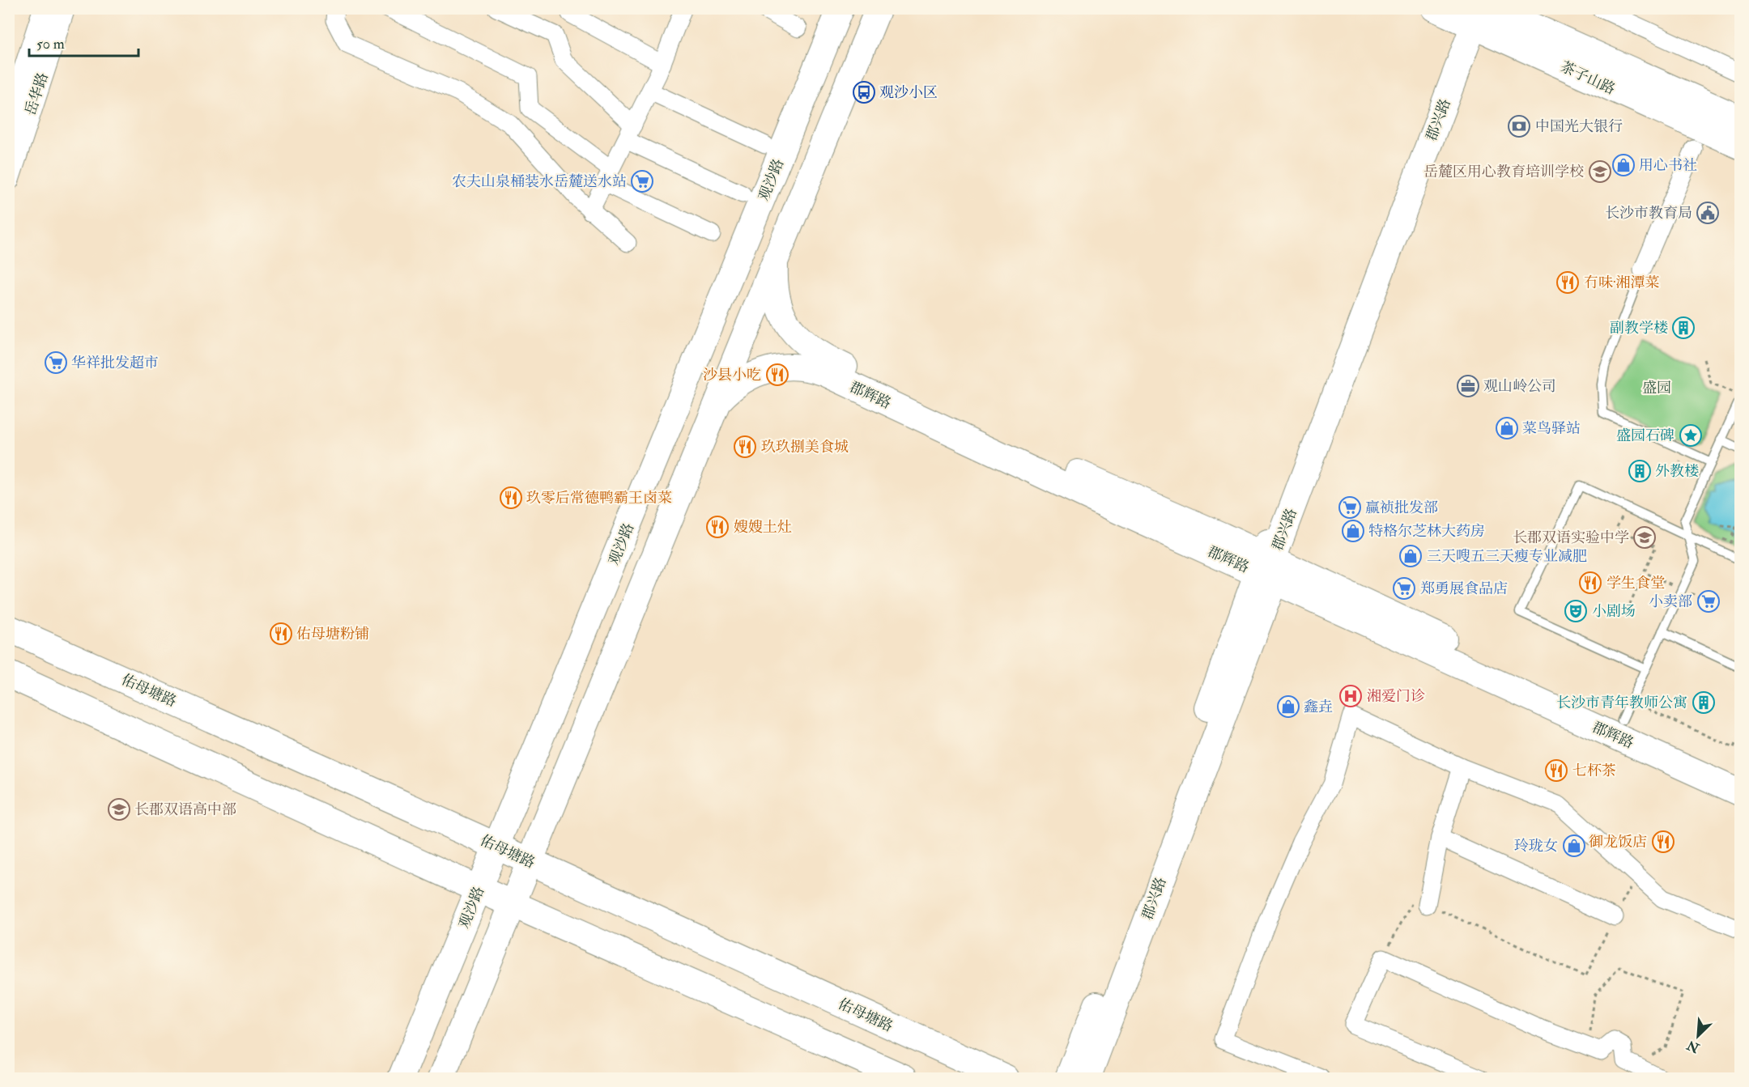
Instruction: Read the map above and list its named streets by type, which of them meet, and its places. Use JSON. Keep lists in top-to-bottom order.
{
  "streets": {
    "main road": [
      "茶子山路",
      "郡兴路",
      "观沙路",
      "郡辉路",
      "佑母塘路"
    ],
    "street": ["岳华路"]
  },
  "crossings": [
    ["茶子山路", "郡兴路"],
    ["郡兴路", "郡辉路"],
    ["观沙路", "佑母塘路"]
  ],
  "parks": ["盛园"],
  "places": {
    "bus stop": ["观沙小区"],
    "bank": ["中国光大银行"],
    "shop": [
      "用心书社",
      "菜鸟驿站",
      "特格尔芝林大药房",
      "三天嗖五三天瘦专业减肥",
      "鑫垚",
      "玲珑女"
    ],
    "school or university": ["岳麓区用心教育培训学校", "长郡双语实验中学", "长郡双语高中部"],
    "supermarket": [
      "农夫山泉桶装水岳麓送水站",
      "华祥批发超市",
      "赢祯批发部",
      "郑勇展食品店",
      "小卖部"
    ],
    "public building": ["长沙市教育局"],
    "restaurant": [
      "冇味·湘潭菜",
      "沙县小吃",
      "玖玖捌美食城",
      "玖零后常德鸭霸王卤菜",
      "嫂嫂土灶",
      "学生食堂",
      "佑母塘粉铺",
      "七杯茶",
      "御龙饭店"
    ],
    "building": ["副教学楼", "外教楼", "长沙市青年教师公寓"],
    "office": ["观山岭公司"],
    "place": ["盛园石碑"],
    "theatre": ["小剧场"],
    "hospital": ["湘爱门诊"]
  },
  "scale_bar": "50 m",
  "north": "bottom left"
}
